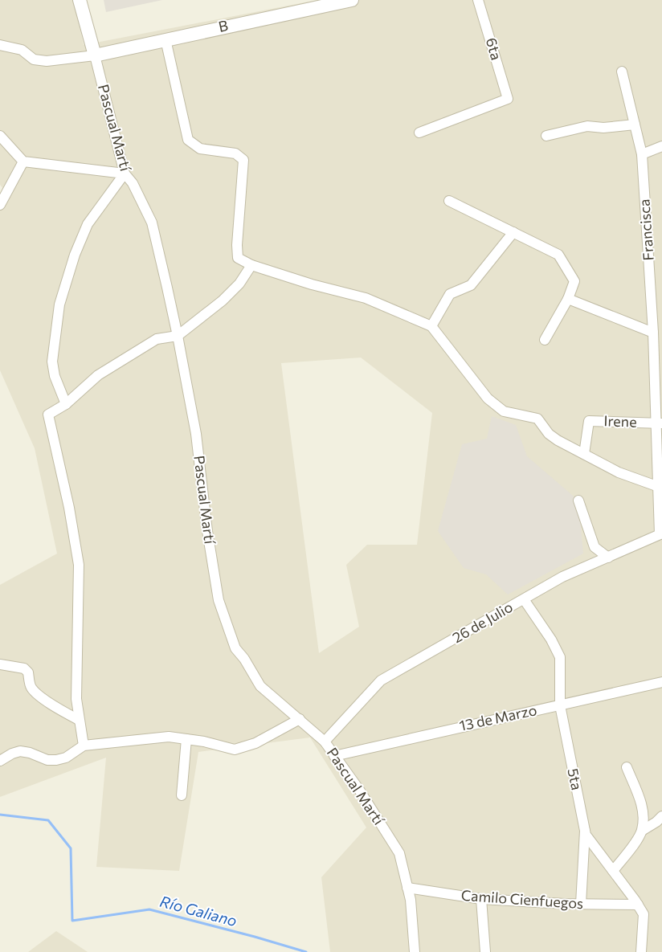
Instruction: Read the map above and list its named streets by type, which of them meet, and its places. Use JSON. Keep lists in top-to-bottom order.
{
  "streets": {
    "street": [
      "B",
      "6ta",
      "Pascual Martí",
      "Francisca",
      "Irene",
      "26 de Julio",
      "13 de Marzo",
      "5ta",
      "Camilo Cienfuegos"
    ]
  },
  "crossings": [
    ["B", "Pascual Martí"],
    ["Pascual Martí", "26 de Julio"],
    ["Pascual Martí", "13 de Marzo"],
    ["Pascual Martí", "Camilo Cienfuegos"],
    ["Francisca", "Irene"],
    ["Francisca", "26 de Julio"],
    ["26 de Julio", "5ta"],
    ["13 de Marzo", "5ta"],
    ["5ta", "Camilo Cienfuegos"]
  ],
  "water": ["Río Galiano"]
}
